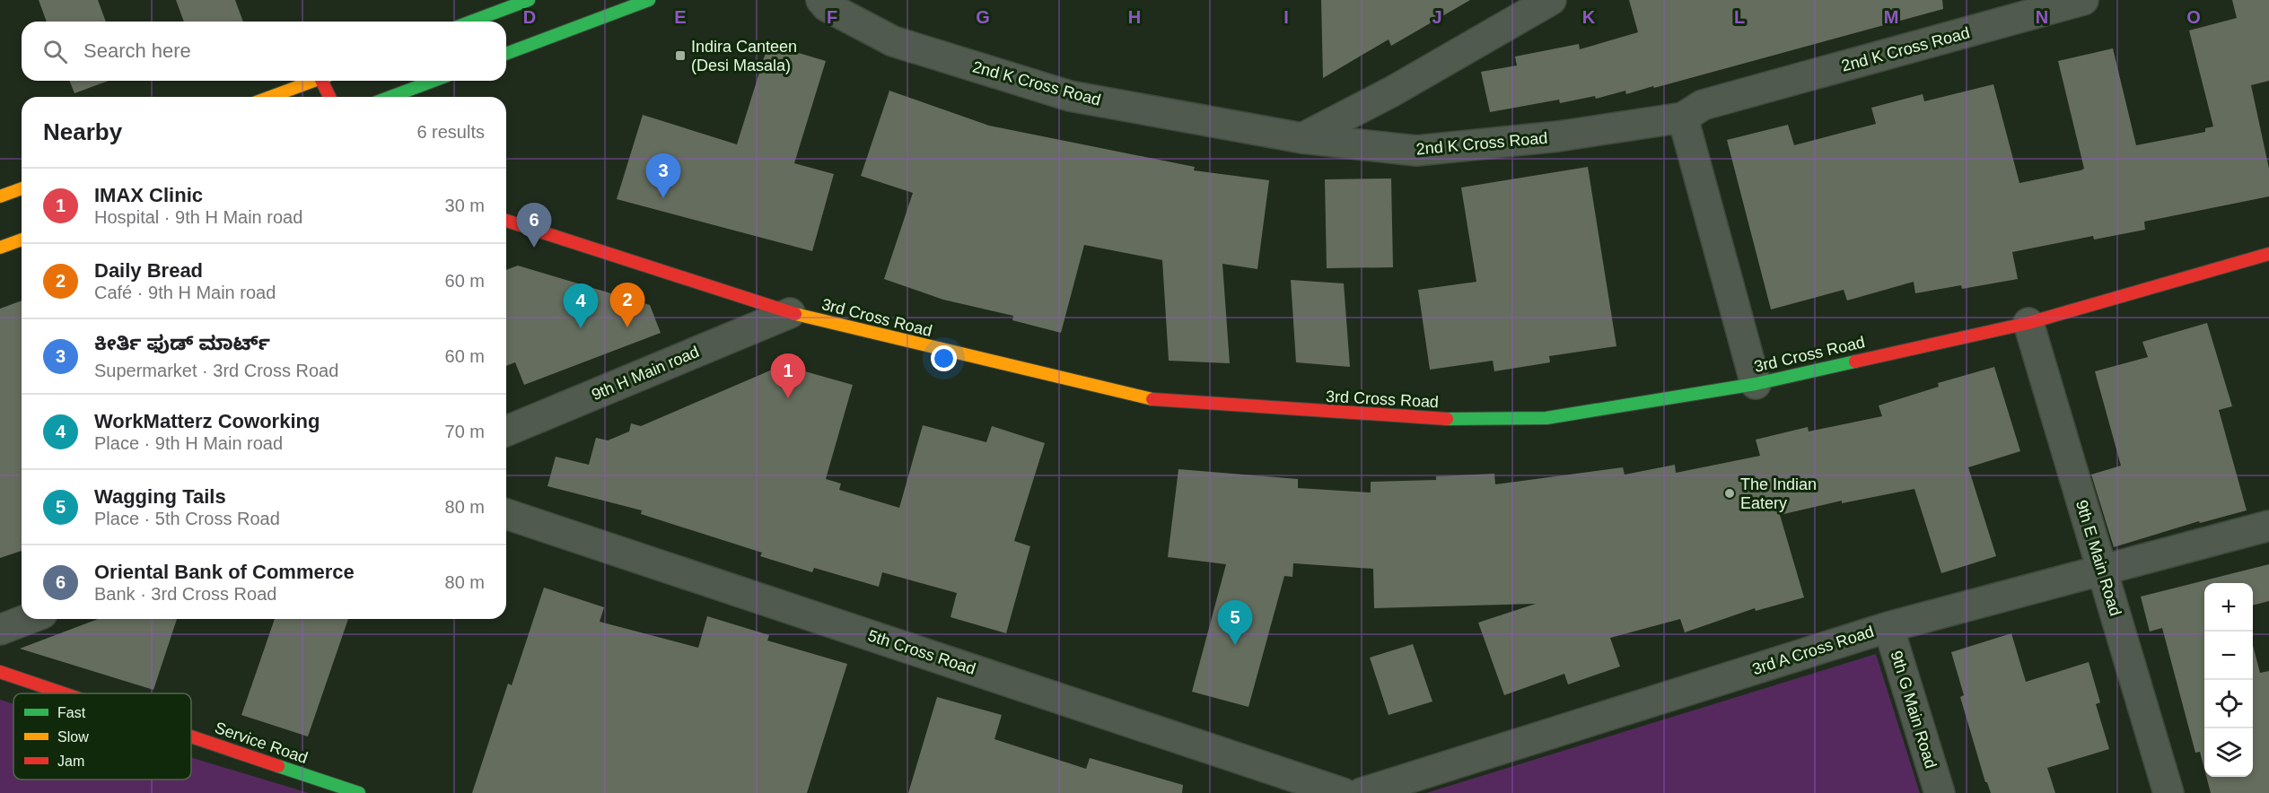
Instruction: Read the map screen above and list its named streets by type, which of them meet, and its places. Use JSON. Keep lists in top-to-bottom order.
{
  "streets": {
    "street": [
      "2nd K Cross Road",
      "3rd Cross Road",
      "9th H Main road",
      "9th E Main Road",
      "3rd A Cross Road",
      "5th Cross Road",
      "9th G Main Road",
      "Service Road"
    ]
  },
  "crossings": [
    ["3rd Cross Road", "9th H Main road"],
    ["3rd Cross Road", "9th E Main Road"],
    ["9th E Main Road", "3rd A Cross Road"],
    ["3rd A Cross Road", "9th G Main Road"]
  ],
  "places": {
    "transit": ["Indira Canteen (Desi Masala)"],
    "other": ["The Indian Eatery"]
  },
  "legend": ["Fast", "Slow", "Jam"],
  "page": {
    "search": "Search here",
    "heading": ["Nearby", "6 results"],
    "pins": [
      "3",
      "6",
      "2",
      "4",
      "1",
      "5"
    ],
    "list": [
      {
        "mark": "1",
        "name": "IMAX Clinic",
        "note": "Hospital · 9th H Main road",
        "value": "30 m"
      },
      {
        "mark": "2",
        "name": "Daily Bread",
        "note": "Café · 9th H Main road",
        "value": "60 m"
      },
      {
        "mark": "3",
        "name": "ಕೀರ್ತಿ ಫುಡ್ ಮಾರ್ಟ್",
        "note": "Supermarket · 3rd Cross Road",
        "value": "60 m"
      },
      {
        "mark": "4",
        "name": "WorkMatterz Coworking",
        "note": "Place · 9th H Main road",
        "value": "70 m"
      },
      {
        "mark": "5",
        "name": "Wagging Tails",
        "note": "Place · 5th Cross Road",
        "value": "80 m"
      },
      {
        "mark": "6",
        "name": "Oriental Bank of Commerce",
        "note": "Bank · 3rd Cross Road",
        "value": "80 m"
      }
    ],
    "map_buttons": ["+", "−"]
  },
  "grid": {
    "columns": [
      "D",
      "E",
      "F",
      "G",
      "H",
      "I",
      "J",
      "K",
      "L",
      "M",
      "N",
      "O"
    ]
  }
}
